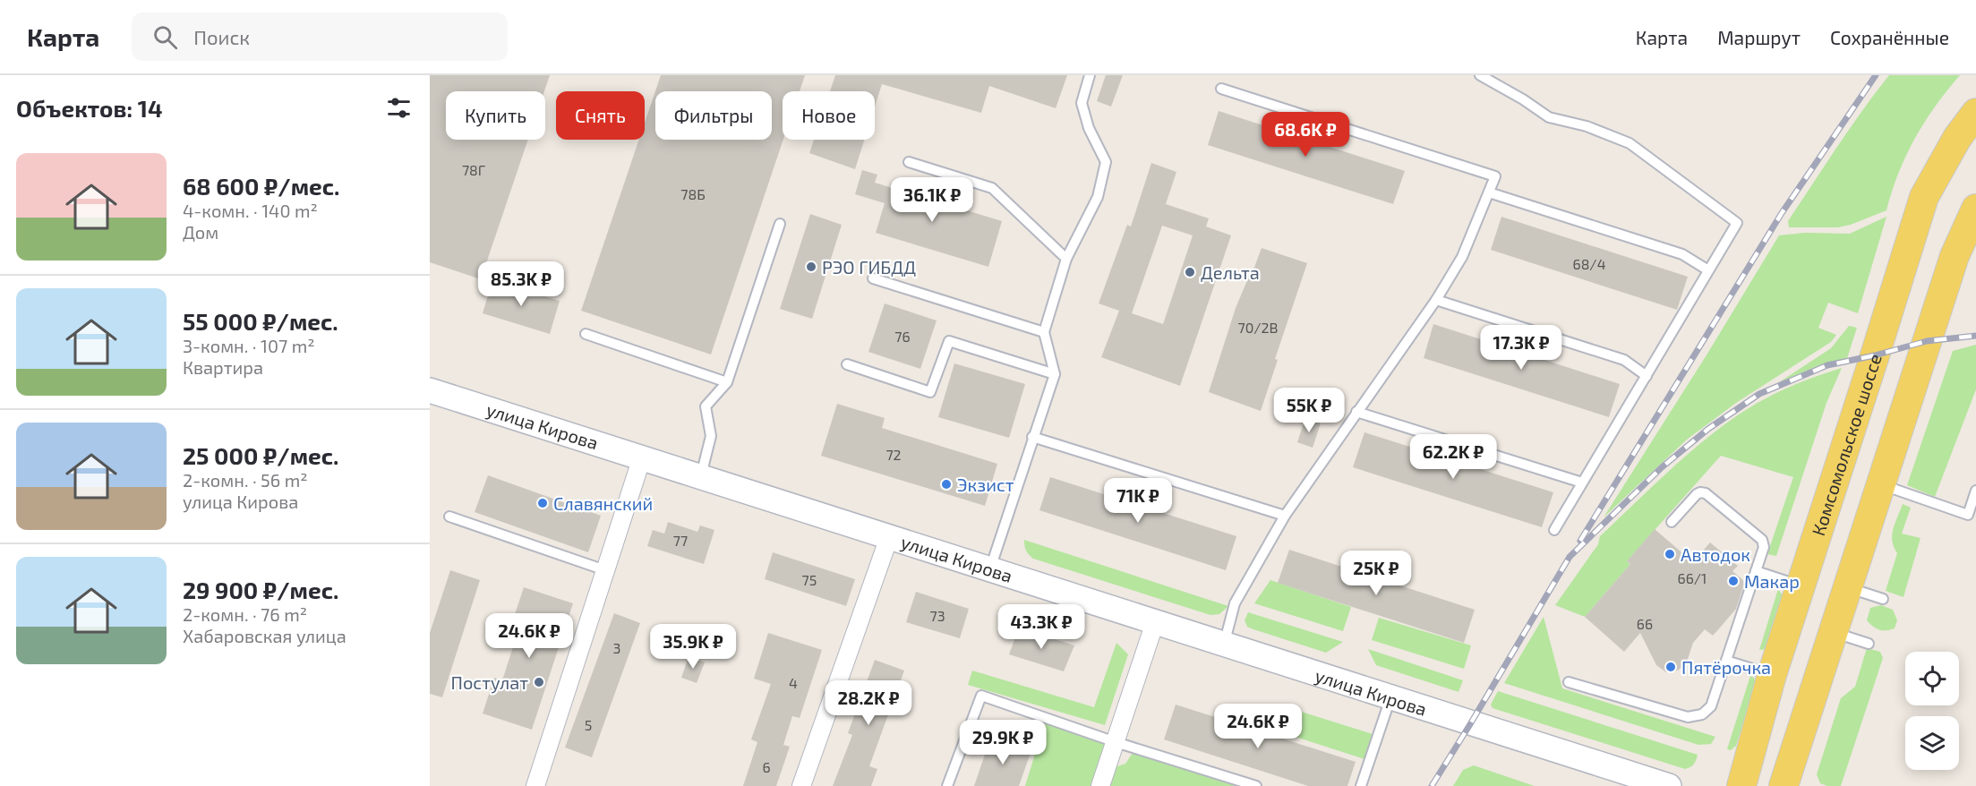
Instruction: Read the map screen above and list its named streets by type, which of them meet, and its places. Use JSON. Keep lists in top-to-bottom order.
{
  "streets": {
    "main road": ["улица Кирова", "Комсомольское шоссе"]
  },
  "places": [
    "РЭО ГИБДД",
    "Дельта",
    "Экзист",
    "Славянский",
    "Автодок",
    "Макар",
    "Пятёрочка",
    "Постулат"
  ],
  "house_numbers": [
    "78Г",
    "78Б",
    "68/4",
    "70/2В",
    "76",
    "72",
    "77",
    "66/1",
    "75",
    "73",
    "66",
    "3",
    "4",
    "5",
    "6"
  ],
  "page": {
    "header": "Карта",
    "search": "Поиск",
    "nav": ["Карта", "Маршрут", "Сохранённые"],
    "heading": "Объектов: 14",
    "chip": [
      "Купить",
      "Снять",
      "Фильтры",
      "Новое"
    ],
    "price": [
      "68.6K ₽",
      "36.1K ₽",
      "85.3K ₽",
      "17.3K ₽",
      "55K ₽",
      "62.2K ₽",
      "71K ₽",
      "25K ₽",
      "43.3K ₽",
      "24.6K ₽",
      "35.9K ₽",
      "28.2K ₽",
      "24.6K ₽",
      "29.9K ₽"
    ],
    "list": [
      {
        "name": "68 600 ₽/мес.",
        "note": "4-комн. · 140 m² · Дом"
      },
      {
        "name": "55 000 ₽/мес.",
        "note": "3-комн. · 107 m² · Квартира"
      },
      {
        "name": "25 000 ₽/мес.",
        "note": "2-комн. · 56 m² · улица Кирова"
      },
      {
        "name": "29 900 ₽/мес.",
        "note": "2-комн. · 76 m² · Хабаровская улица"
      }
    ]
  }
}
